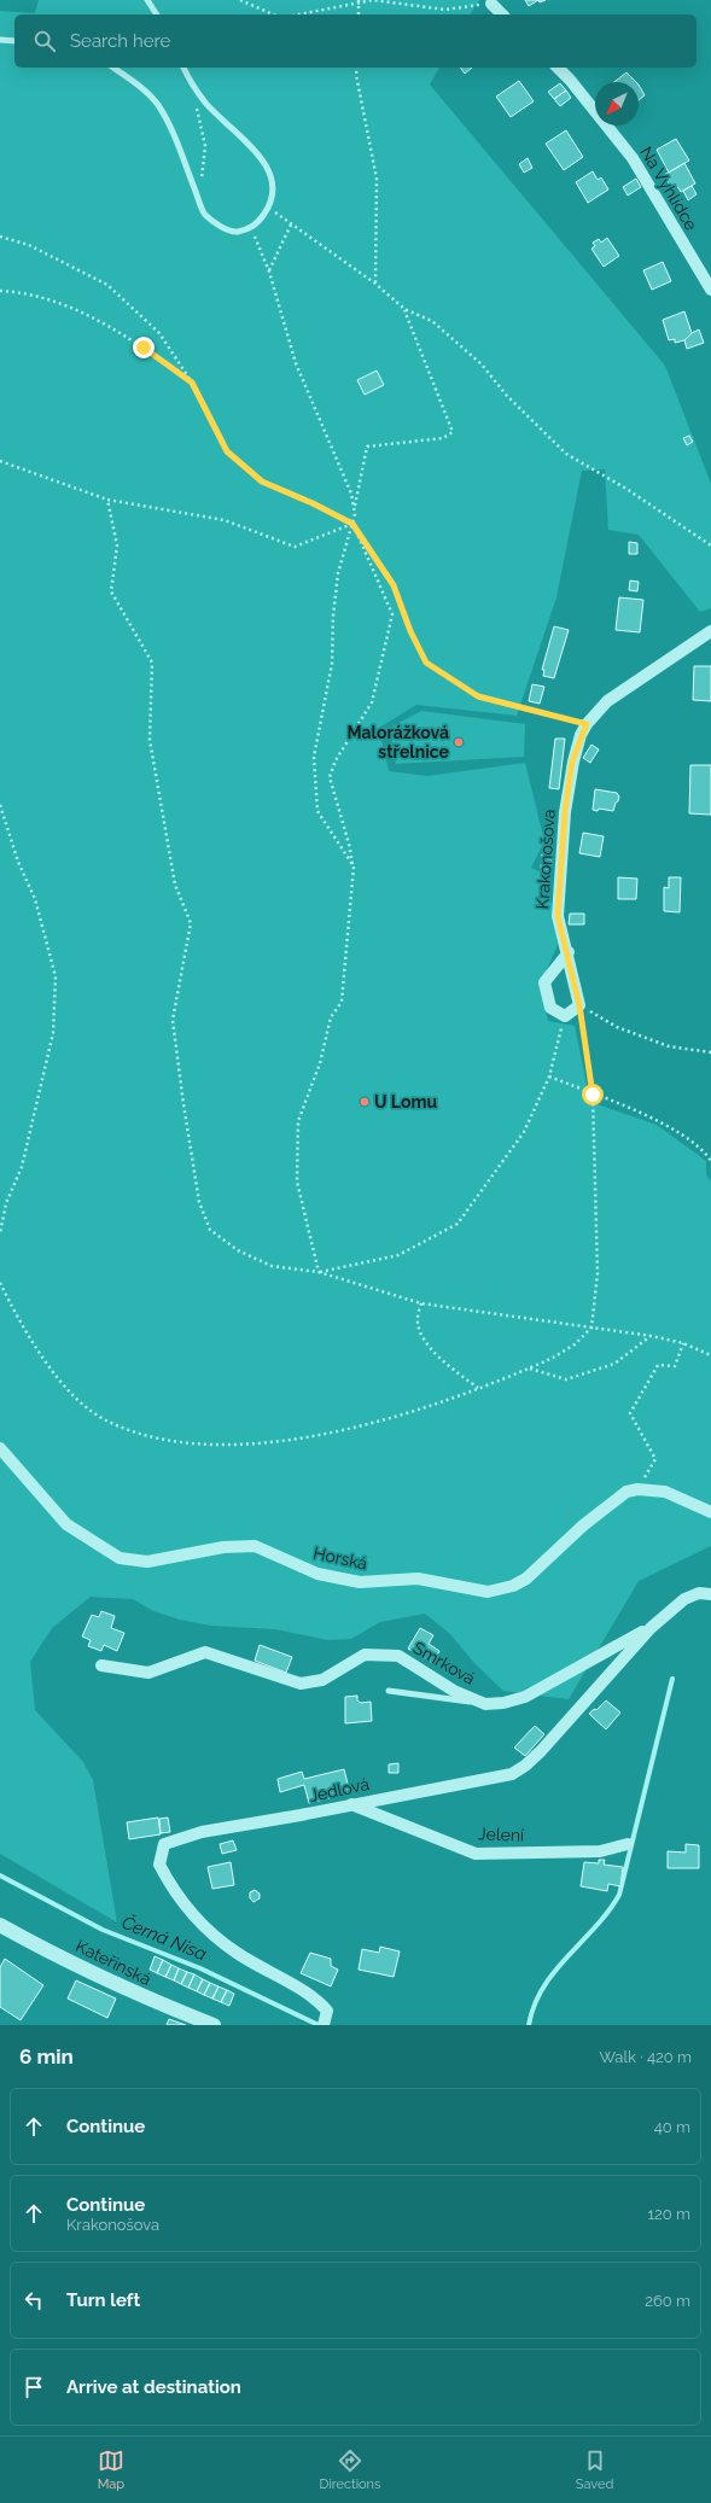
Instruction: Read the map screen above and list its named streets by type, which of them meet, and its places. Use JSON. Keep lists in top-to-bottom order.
{
  "streets": {
    "street": [
      "Na Vyhlídce",
      "Krakonošova",
      "Horská",
      "Smrková",
      "Jedlová",
      "Jelení",
      "Kateřinská"
    ]
  },
  "crossings": [
    ["Smrková", "Jedlová"],
    ["Jedlová", "Jelení"]
  ],
  "water": ["Černá Nisa"],
  "places": ["Malorážková střelnice", "U Lomu"],
  "north": "bottom left",
  "page": {
    "search": "Search here",
    "heading": ["6 min", "Walk · 420 m"],
    "list": [
      ["Continue", "40 m"],
      ["Continue", "Krakonošova", "120 m"],
      ["Turn left", "260 m"],
      "Arrive at destination"
    ],
    "nav": ["Map", "Directions", "Saved"]
  }
}
